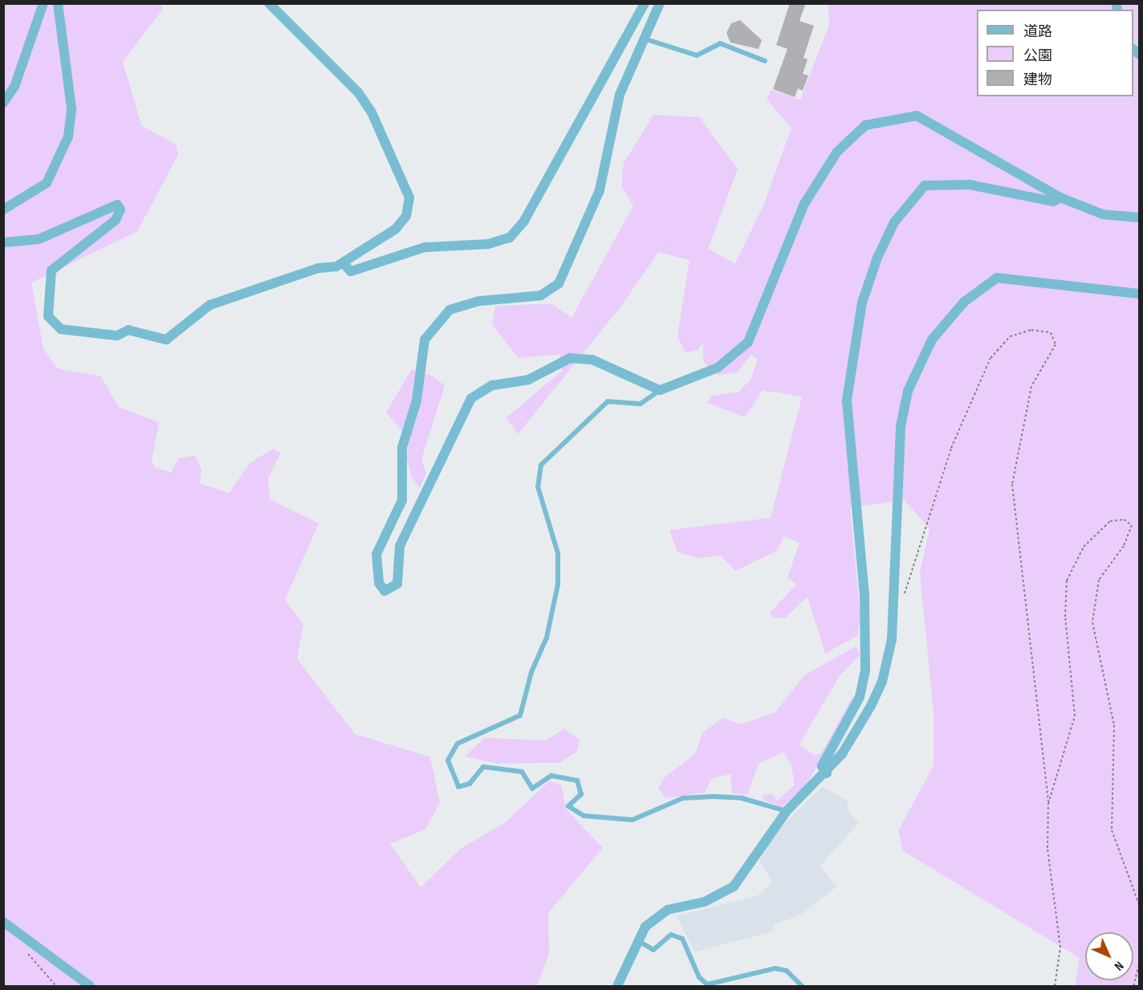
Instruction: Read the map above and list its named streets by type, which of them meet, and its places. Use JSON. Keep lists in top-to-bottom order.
{
  "legend": ["道路", "公園", "建物"],
  "north": "bottom right"
}
